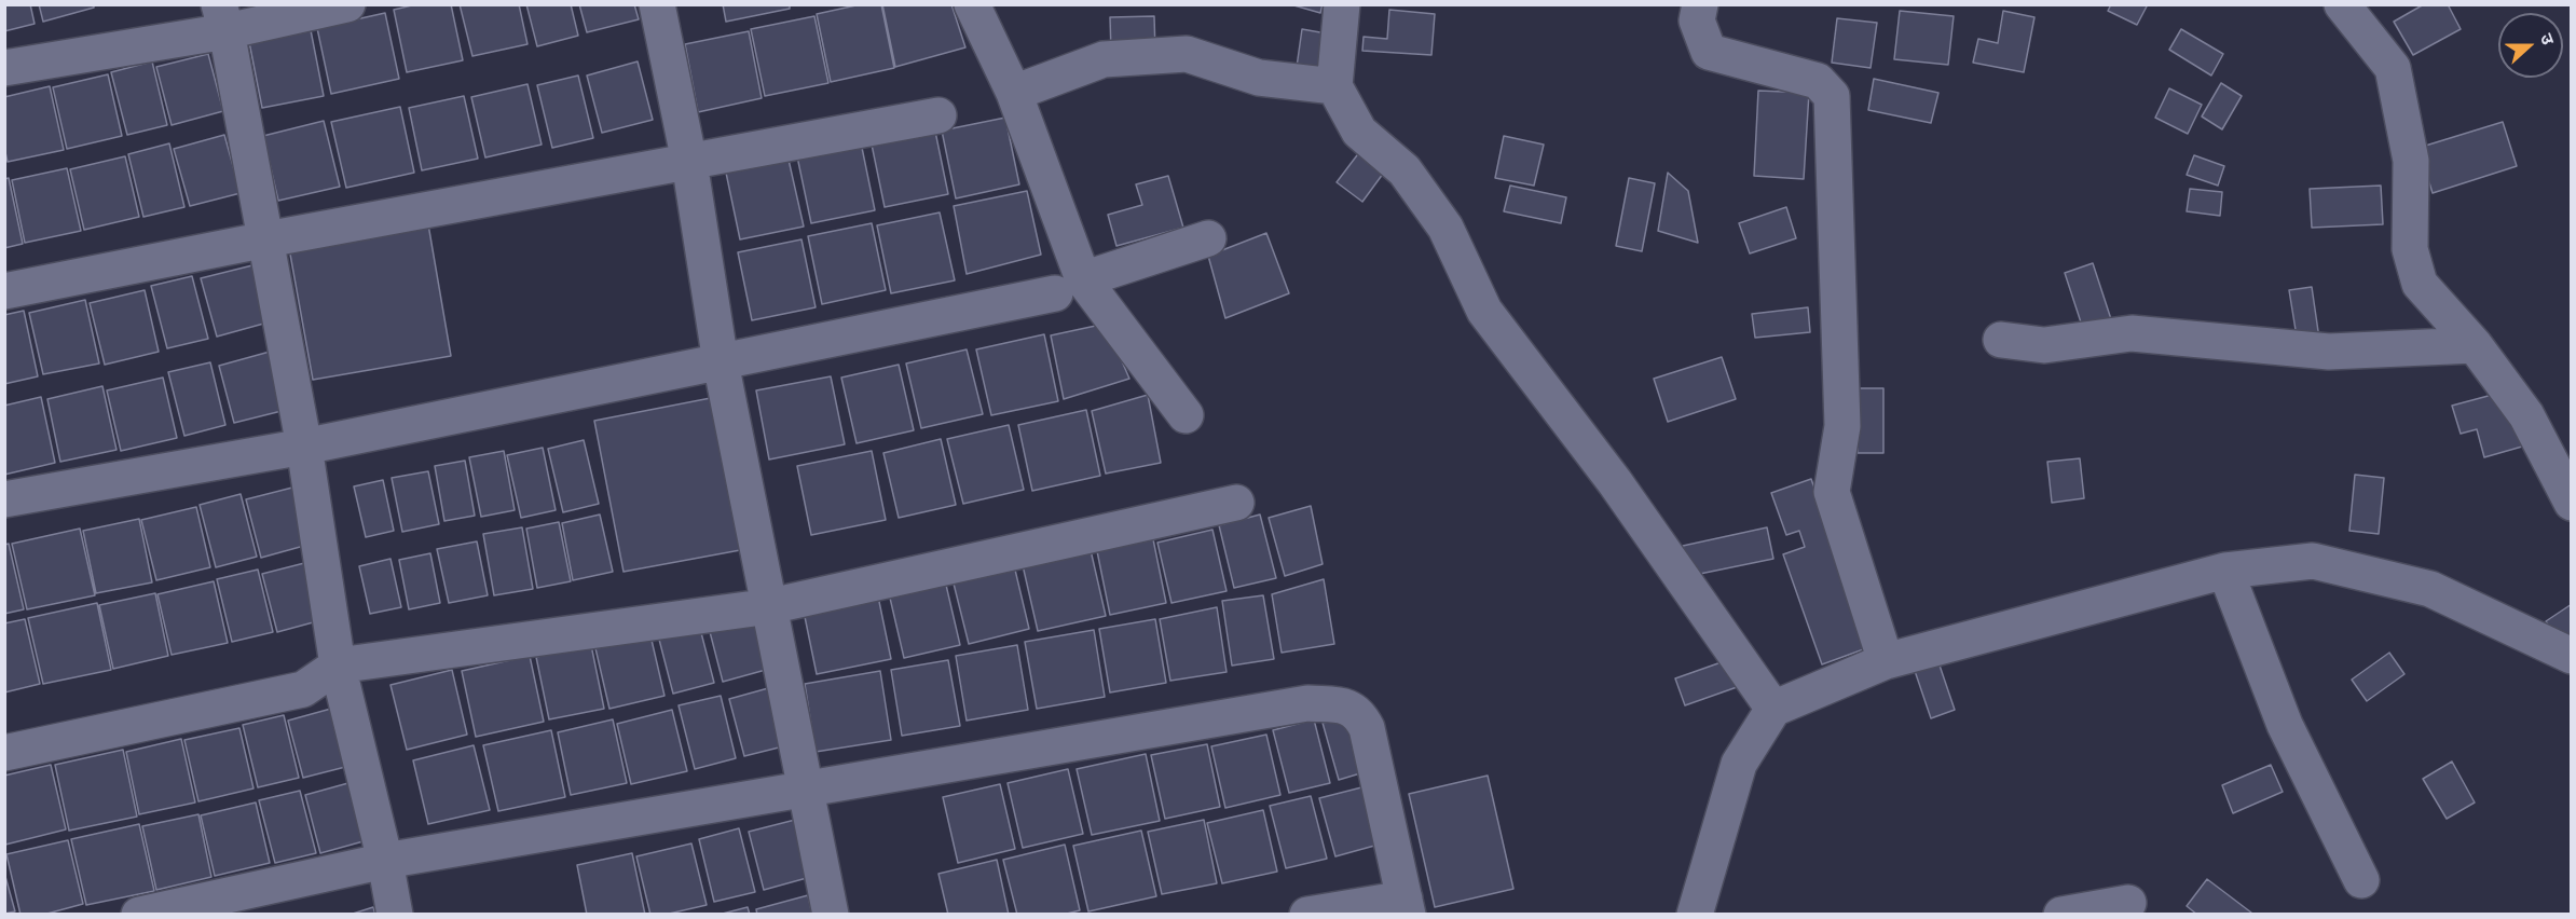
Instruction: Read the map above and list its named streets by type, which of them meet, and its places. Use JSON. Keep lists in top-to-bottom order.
{
  "north": "right"
}
